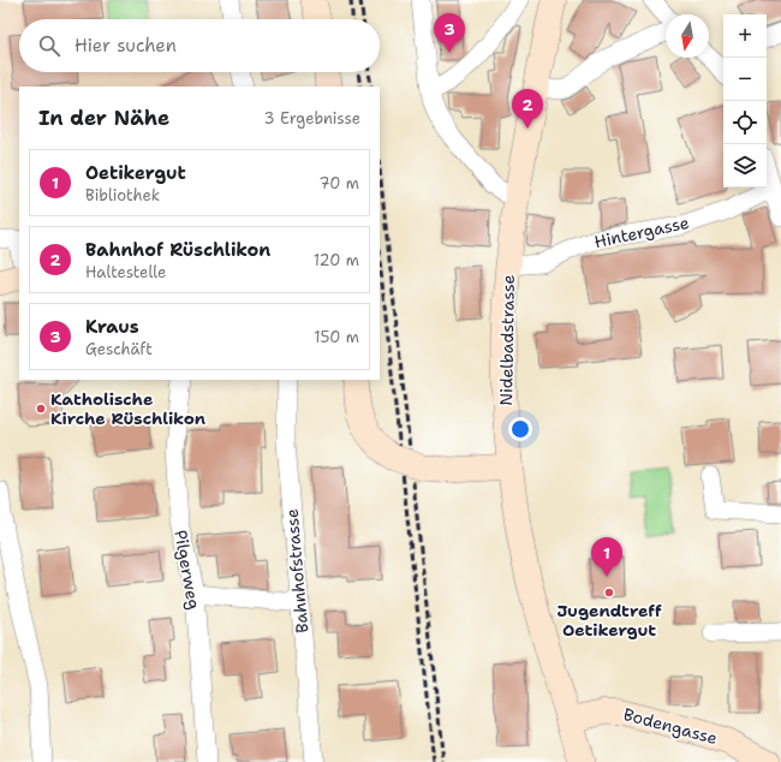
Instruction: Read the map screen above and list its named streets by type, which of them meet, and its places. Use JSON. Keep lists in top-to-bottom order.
{
  "streets": {
    "main road": ["Nidelbadstrasse", "Bodengasse"],
    "street": ["Hintergasse", "Pilgerweg", "Bahnhofstrasse"]
  },
  "crossings": [
    ["Hintergasse", "Nidelbadstrasse"],
    ["Nidelbadstrasse", "Bodengasse"]
  ],
  "places": ["Katholische Kirche Rüschlikon", "Jugendtreff Oetikergut"],
  "north": "bottom",
  "page": {
    "pins": ["3", "2", "1"],
    "map_buttons": ["+", "−"],
    "search": "Hier suchen",
    "heading": ["In der Nähe", "3 Ergebnisse"],
    "list": [
      {
        "mark": "1",
        "name": "Oetikergut",
        "note": "Bibliothek",
        "value": "70 m"
      },
      {
        "mark": "2",
        "name": "Bahnhof Rüschlikon",
        "note": "Haltestelle",
        "value": "120 m"
      },
      {
        "mark": "3",
        "name": "Kraus",
        "note": "Geschäft",
        "value": "150 m"
      }
    ]
  }
}
